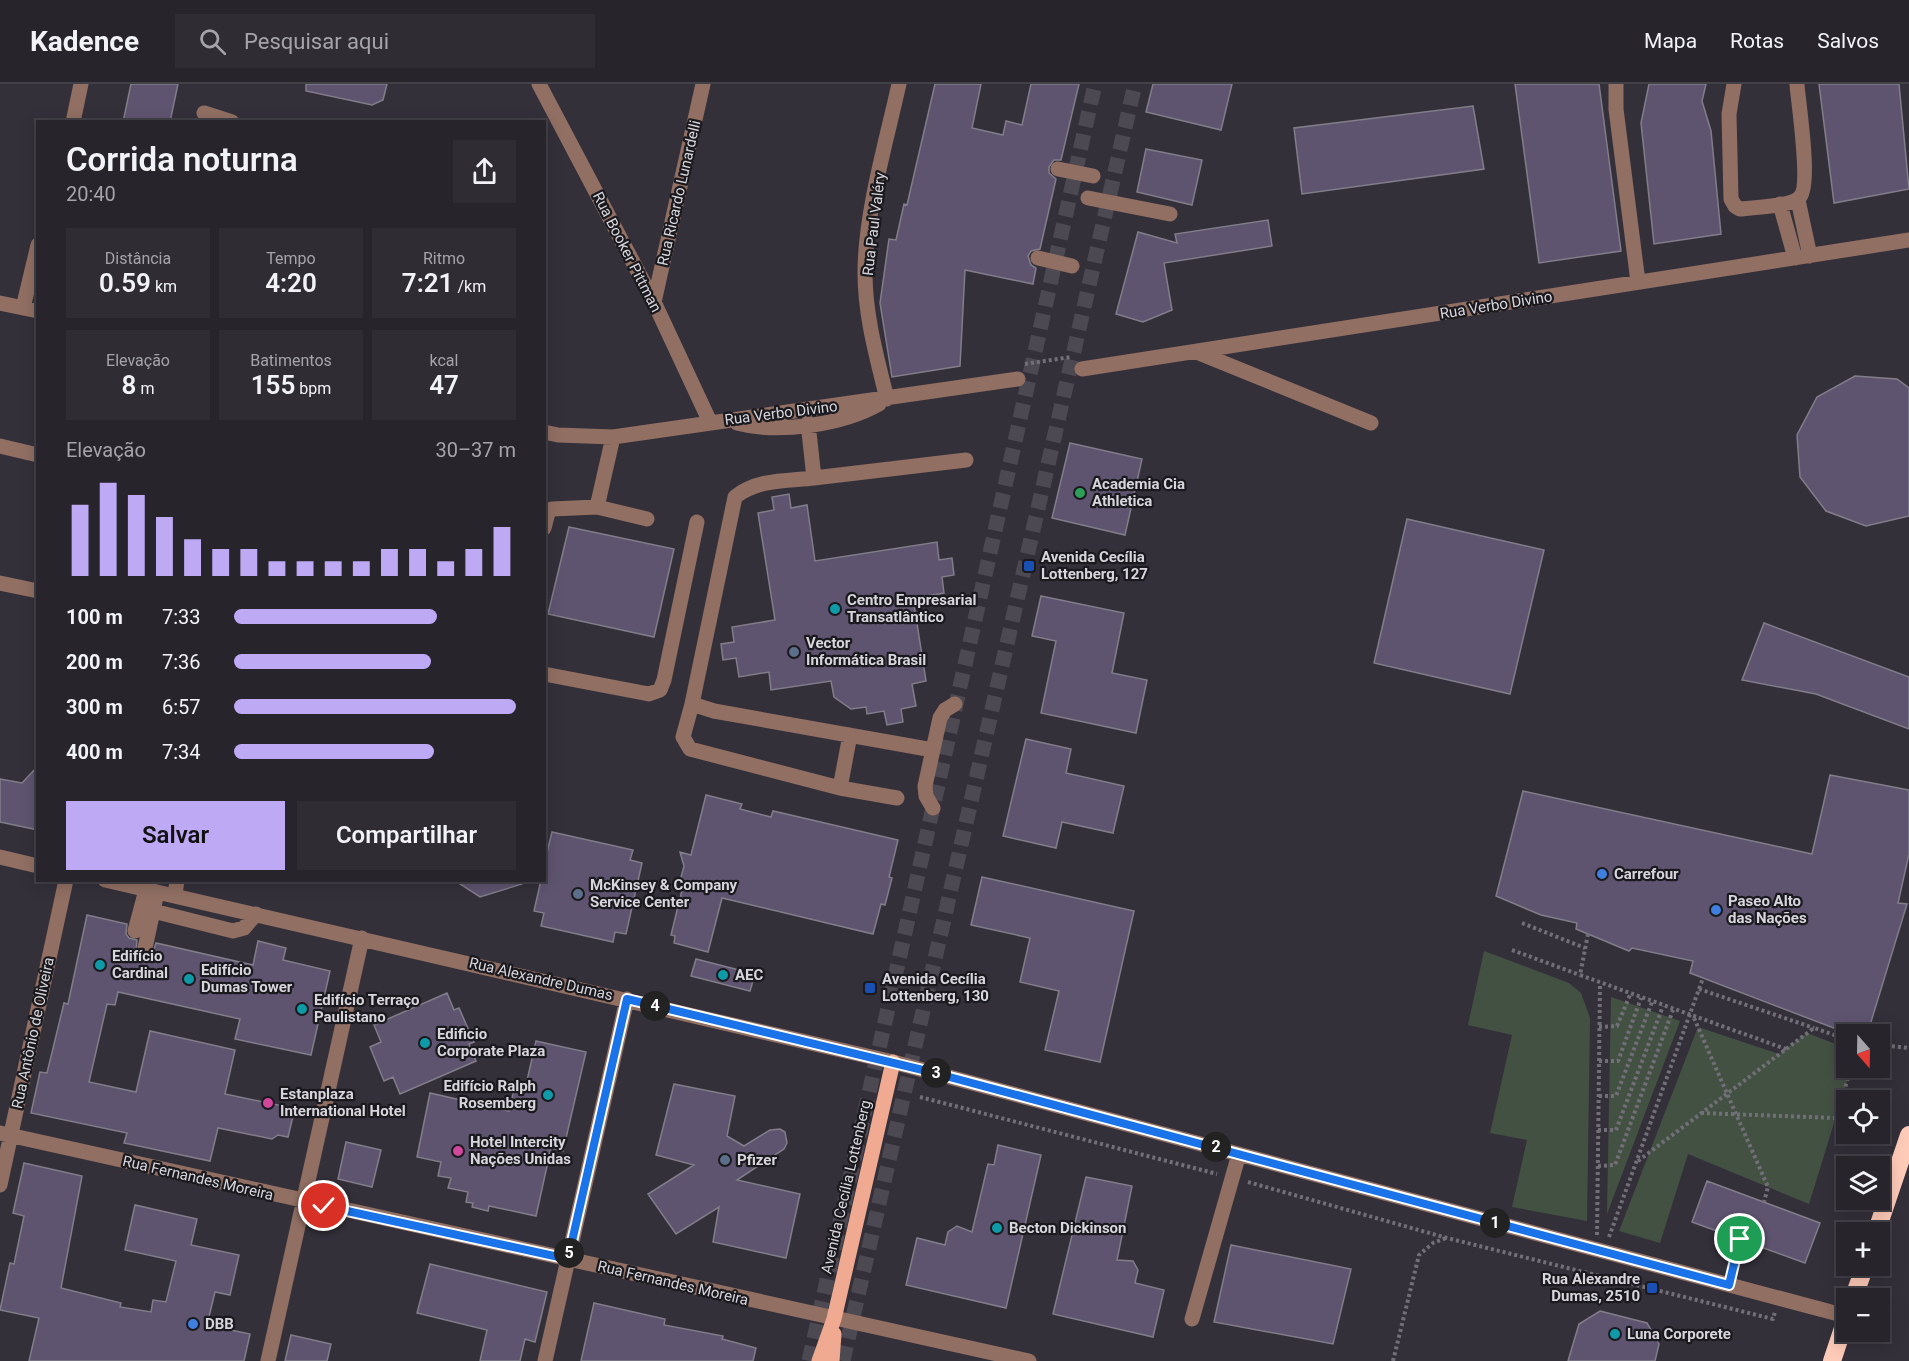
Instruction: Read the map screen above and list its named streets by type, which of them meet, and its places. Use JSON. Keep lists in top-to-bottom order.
{
  "streets": {
    "main road": ["Avenida Cecília Lottenberg"],
    "street": [
      "Rua Ricardo Lunardelli",
      "Rua Paul Valéry",
      "Rua Booker Pittman",
      "Rua Verbo Divino",
      "Rua Alexandre Dumas",
      "Rua Antônio de Oliveira",
      "Rua Fernandes Moreira"
    ]
  },
  "crossings": [
    ["Rua Ricardo Lunardelli", "Rua Booker Pittman"],
    ["Rua Paul Valéry", "Rua Verbo Divino"],
    ["Rua Booker Pittman", "Rua Verbo Divino"],
    ["Rua Alexandre Dumas", "Avenida Cecília Lottenberg"],
    ["Rua Antônio de Oliveira", "Rua Fernandes Moreira"],
    ["Rua Fernandes Moreira", "Avenida Cecília Lottenberg"]
  ],
  "places": {
    "other": [
      "Academia Cia Athletica",
      "Centro Empresarial Transatlântico",
      "Vector Informática Brasil",
      "Carrefour",
      "McKinsey & Company Service Center",
      "Paseo Alto das Nações",
      "Edifício Cardinal",
      "AEC",
      "Edifício Dumas Tower",
      "Edifício Terraço Paulistano",
      "Edificio Corporate Plaza",
      "Edifício Ralph Rosemberg",
      "Estanplaza International Hotel",
      "Hotel Intercity Nações Unidas",
      "Pfizer",
      "Becton Dickinson",
      "DBB",
      "Luna Corporete"
    ],
    "transit": ["Avenida Cecília Lottenberg, 127", "Avenida Cecília Lottenberg, 130", "Rua Alexandre Dumas, 2510"]
  },
  "north": "bottom",
  "page": {
    "header": "Kadence",
    "search": "Pesquisar aqui",
    "nav": ["Mapa", "Rotas", "Salvos"],
    "heading": ["Corrida noturna", "20:40"],
    "stats": [
      ["Distância", "0.59 km"],
      ["Tempo", "4:20"],
      ["Ritmo", "7:21 /km"],
      ["Elevação", "8 m"],
      ["Batimentos", "155 bpm"],
      ["kcal", "47"]
    ],
    "chart": ["Elevação", "30–37 m"],
    "list": [
      {
        "name": "100 m",
        "note": "7:33"
      },
      {
        "name": "200 m",
        "note": "7:36"
      },
      {
        "name": "300 m",
        "note": "6:57"
      },
      {
        "name": "400 m",
        "note": "7:34"
      }
    ],
    "buttons": ["Salvar", "Compartilhar"],
    "pins": [
      "4",
      "3",
      "2",
      "1",
      "5"
    ],
    "map_buttons": ["+", "−"]
  }
}
